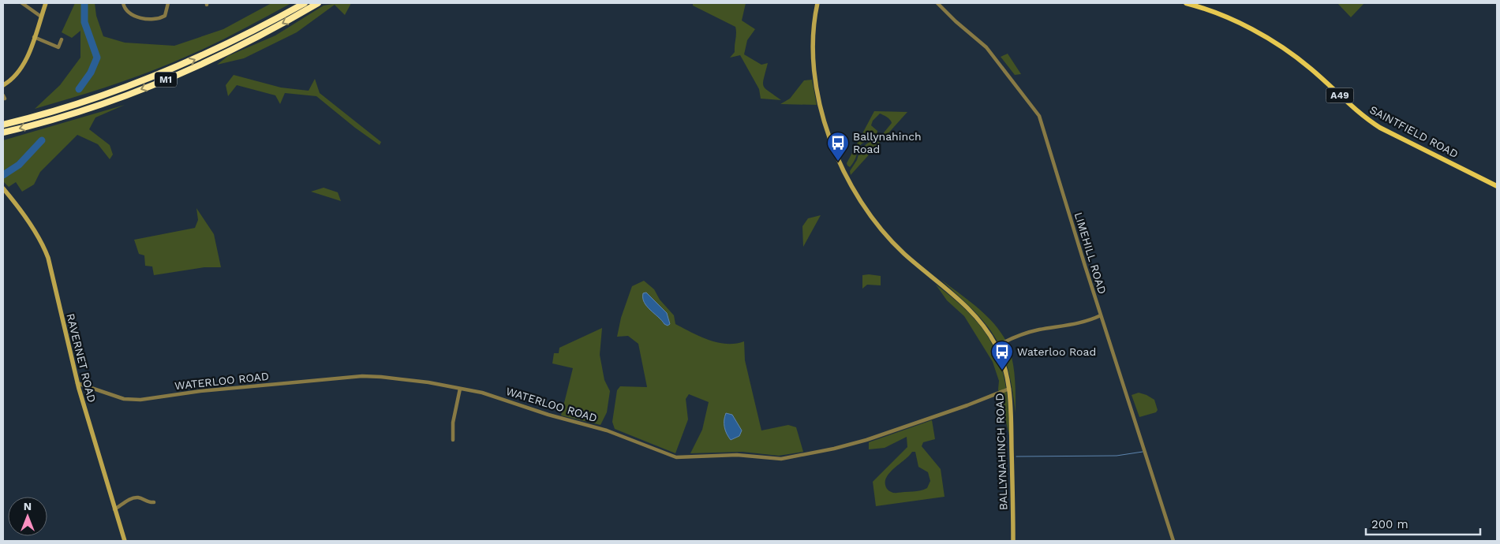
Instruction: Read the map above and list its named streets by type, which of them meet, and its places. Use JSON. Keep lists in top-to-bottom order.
{
  "streets": {
    "highway": ["M1"],
    "main road": ["A49", "SAINTFIELD ROAD"],
    "street": [
      "LIMEHILL ROAD",
      "RAVERNET ROAD",
      "WATERLOO ROAD",
      "BALLYNAHINCH ROAD"
    ]
  },
  "crossings": [
    ["RAVERNET ROAD", "WATERLOO ROAD"],
    ["WATERLOO ROAD", "BALLYNAHINCH ROAD"]
  ],
  "places": {
    "bus stop": ["Ballynahinch Road", "Waterloo Road"]
  },
  "scale_bar": "200 m",
  "north": "top"
}
